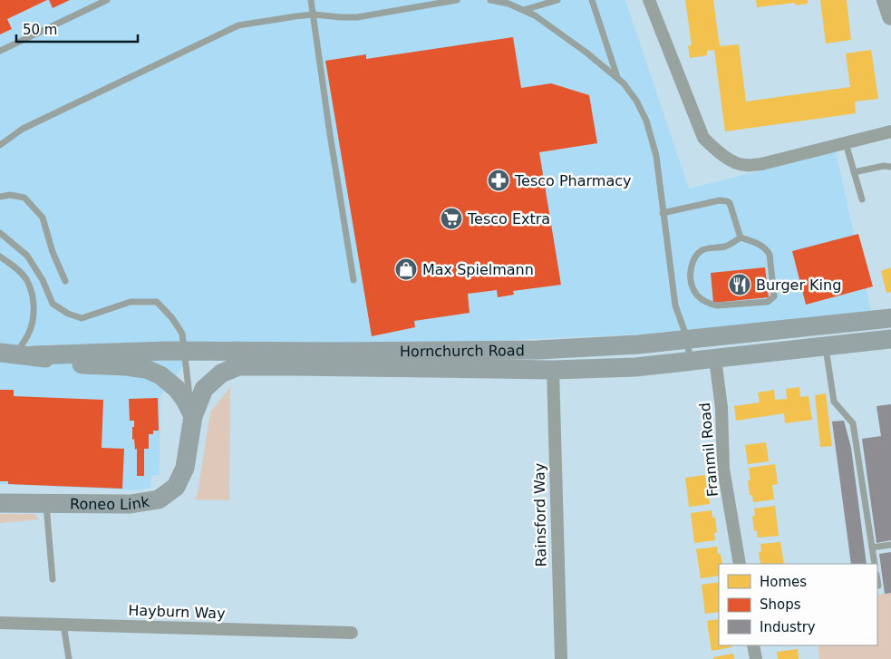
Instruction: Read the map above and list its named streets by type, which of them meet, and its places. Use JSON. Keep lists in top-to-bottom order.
{
  "streets": {
    "main road": ["Hornchurch Road", "Roneo Link"],
    "street": ["Franmil Road", "Rainsford Way", "Hayburn Way"]
  },
  "crossings": [
    ["Hornchurch Road", "Franmil Road"],
    ["Hornchurch Road", "Roneo Link"],
    ["Hornchurch Road", "Rainsford Way"]
  ],
  "places": {
    "pharmacy": ["Tesco Pharmacy"],
    "supermarket": ["Tesco Extra"],
    "shop": ["Max Spielmann"],
    "restaurant": ["Burger King"]
  },
  "legend": ["Homes", "Shops", "Industry"],
  "scale_bar": "50 m"
}
